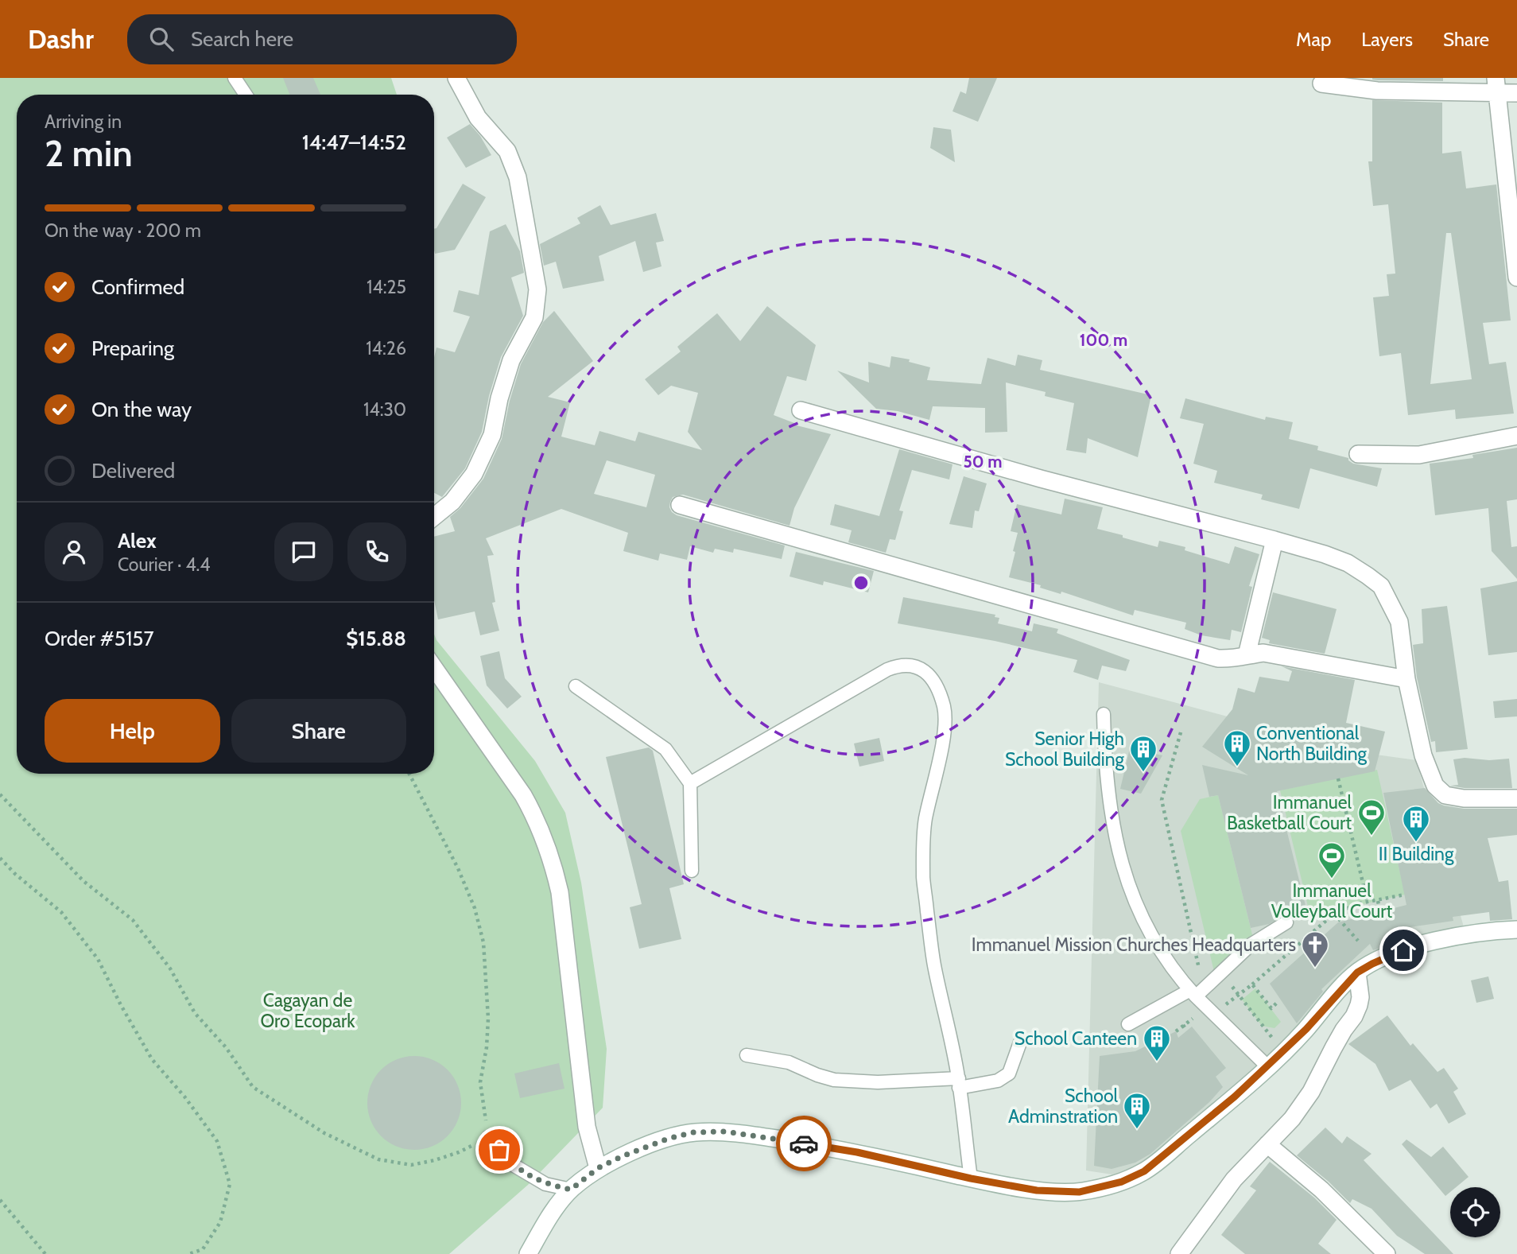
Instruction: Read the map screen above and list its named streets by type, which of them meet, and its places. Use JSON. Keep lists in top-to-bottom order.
{
  "parks": ["Cagayan de Oro Ecopark"],
  "places": {
    "building": [
      "Conventional North Building",
      "Senior High School Building",
      "II Building",
      "School Canteen",
      "School Adminstration"
    ],
    "sports": ["Immanuel Basketball Court", "Immanuel Volleyball Court"],
    "church": ["Immanuel Mission Churches Headquarters"]
  },
  "page": {
    "header": "Dashr",
    "search": "Search here",
    "nav": ["Map", "Layers", "Share"],
    "heading": ["2 min", "Arriving in", "14:47–14:52"],
    "panel": [
      "Alex",
      "Courier · 4.4",
      "Order #5157",
      "$15.88"
    ],
    "bar": "On the way · 200 m",
    "list": [
      ["Confirmed", "14:25"],
      ["Preparing", "14:26"],
      ["On the way", "14:30"],
      "Delivered"
    ],
    "buttons": ["Help", "Share"]
  },
  "rings": ["100 m", "50 m"]
}
